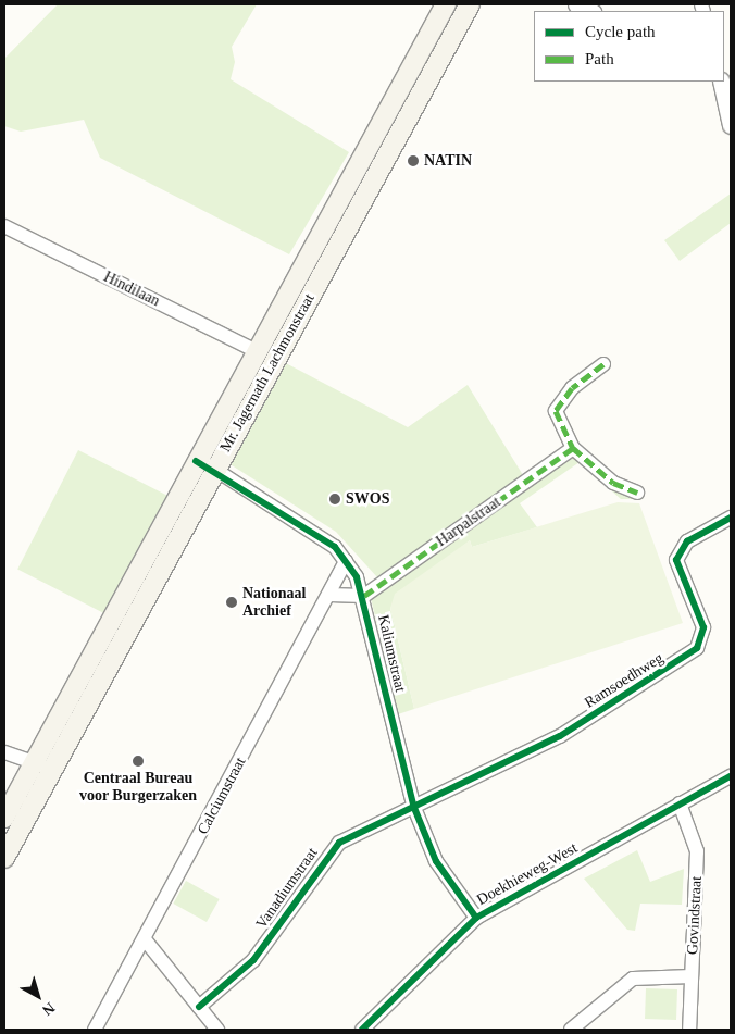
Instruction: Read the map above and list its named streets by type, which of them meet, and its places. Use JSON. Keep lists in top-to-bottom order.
{
  "streets": {
    "main road": ["Mr. Jagernath Lachmonstraat"],
    "street": [
      "Hindilaan",
      "Harpalstraat",
      "Kaliumstraat",
      "Ramsoedhweg",
      "Calciumstraat",
      "Doekhieweg-West",
      "Vanadiumstraat",
      "Govindstraat"
    ]
  },
  "crossings": [
    ["Hindilaan", "Mr. Jagernath Lachmonstraat"],
    ["Mr. Jagernath Lachmonstraat", "Kaliumstraat"],
    ["Harpalstraat", "Kaliumstraat"],
    ["Kaliumstraat", "Ramsoedhweg"],
    ["Kaliumstraat", "Calciumstraat"],
    ["Kaliumstraat", "Doekhieweg-West"],
    ["Kaliumstraat", "Vanadiumstraat"],
    ["Ramsoedhweg", "Vanadiumstraat"],
    ["Doekhieweg-West", "Govindstraat"]
  ],
  "places": [
    "NATIN",
    "SWOS",
    "Nationaal Archief",
    "Centraal Bureau voor Burgerzaken"
  ],
  "legend": ["Cycle path", "Path"],
  "north": "bottom right"
}
